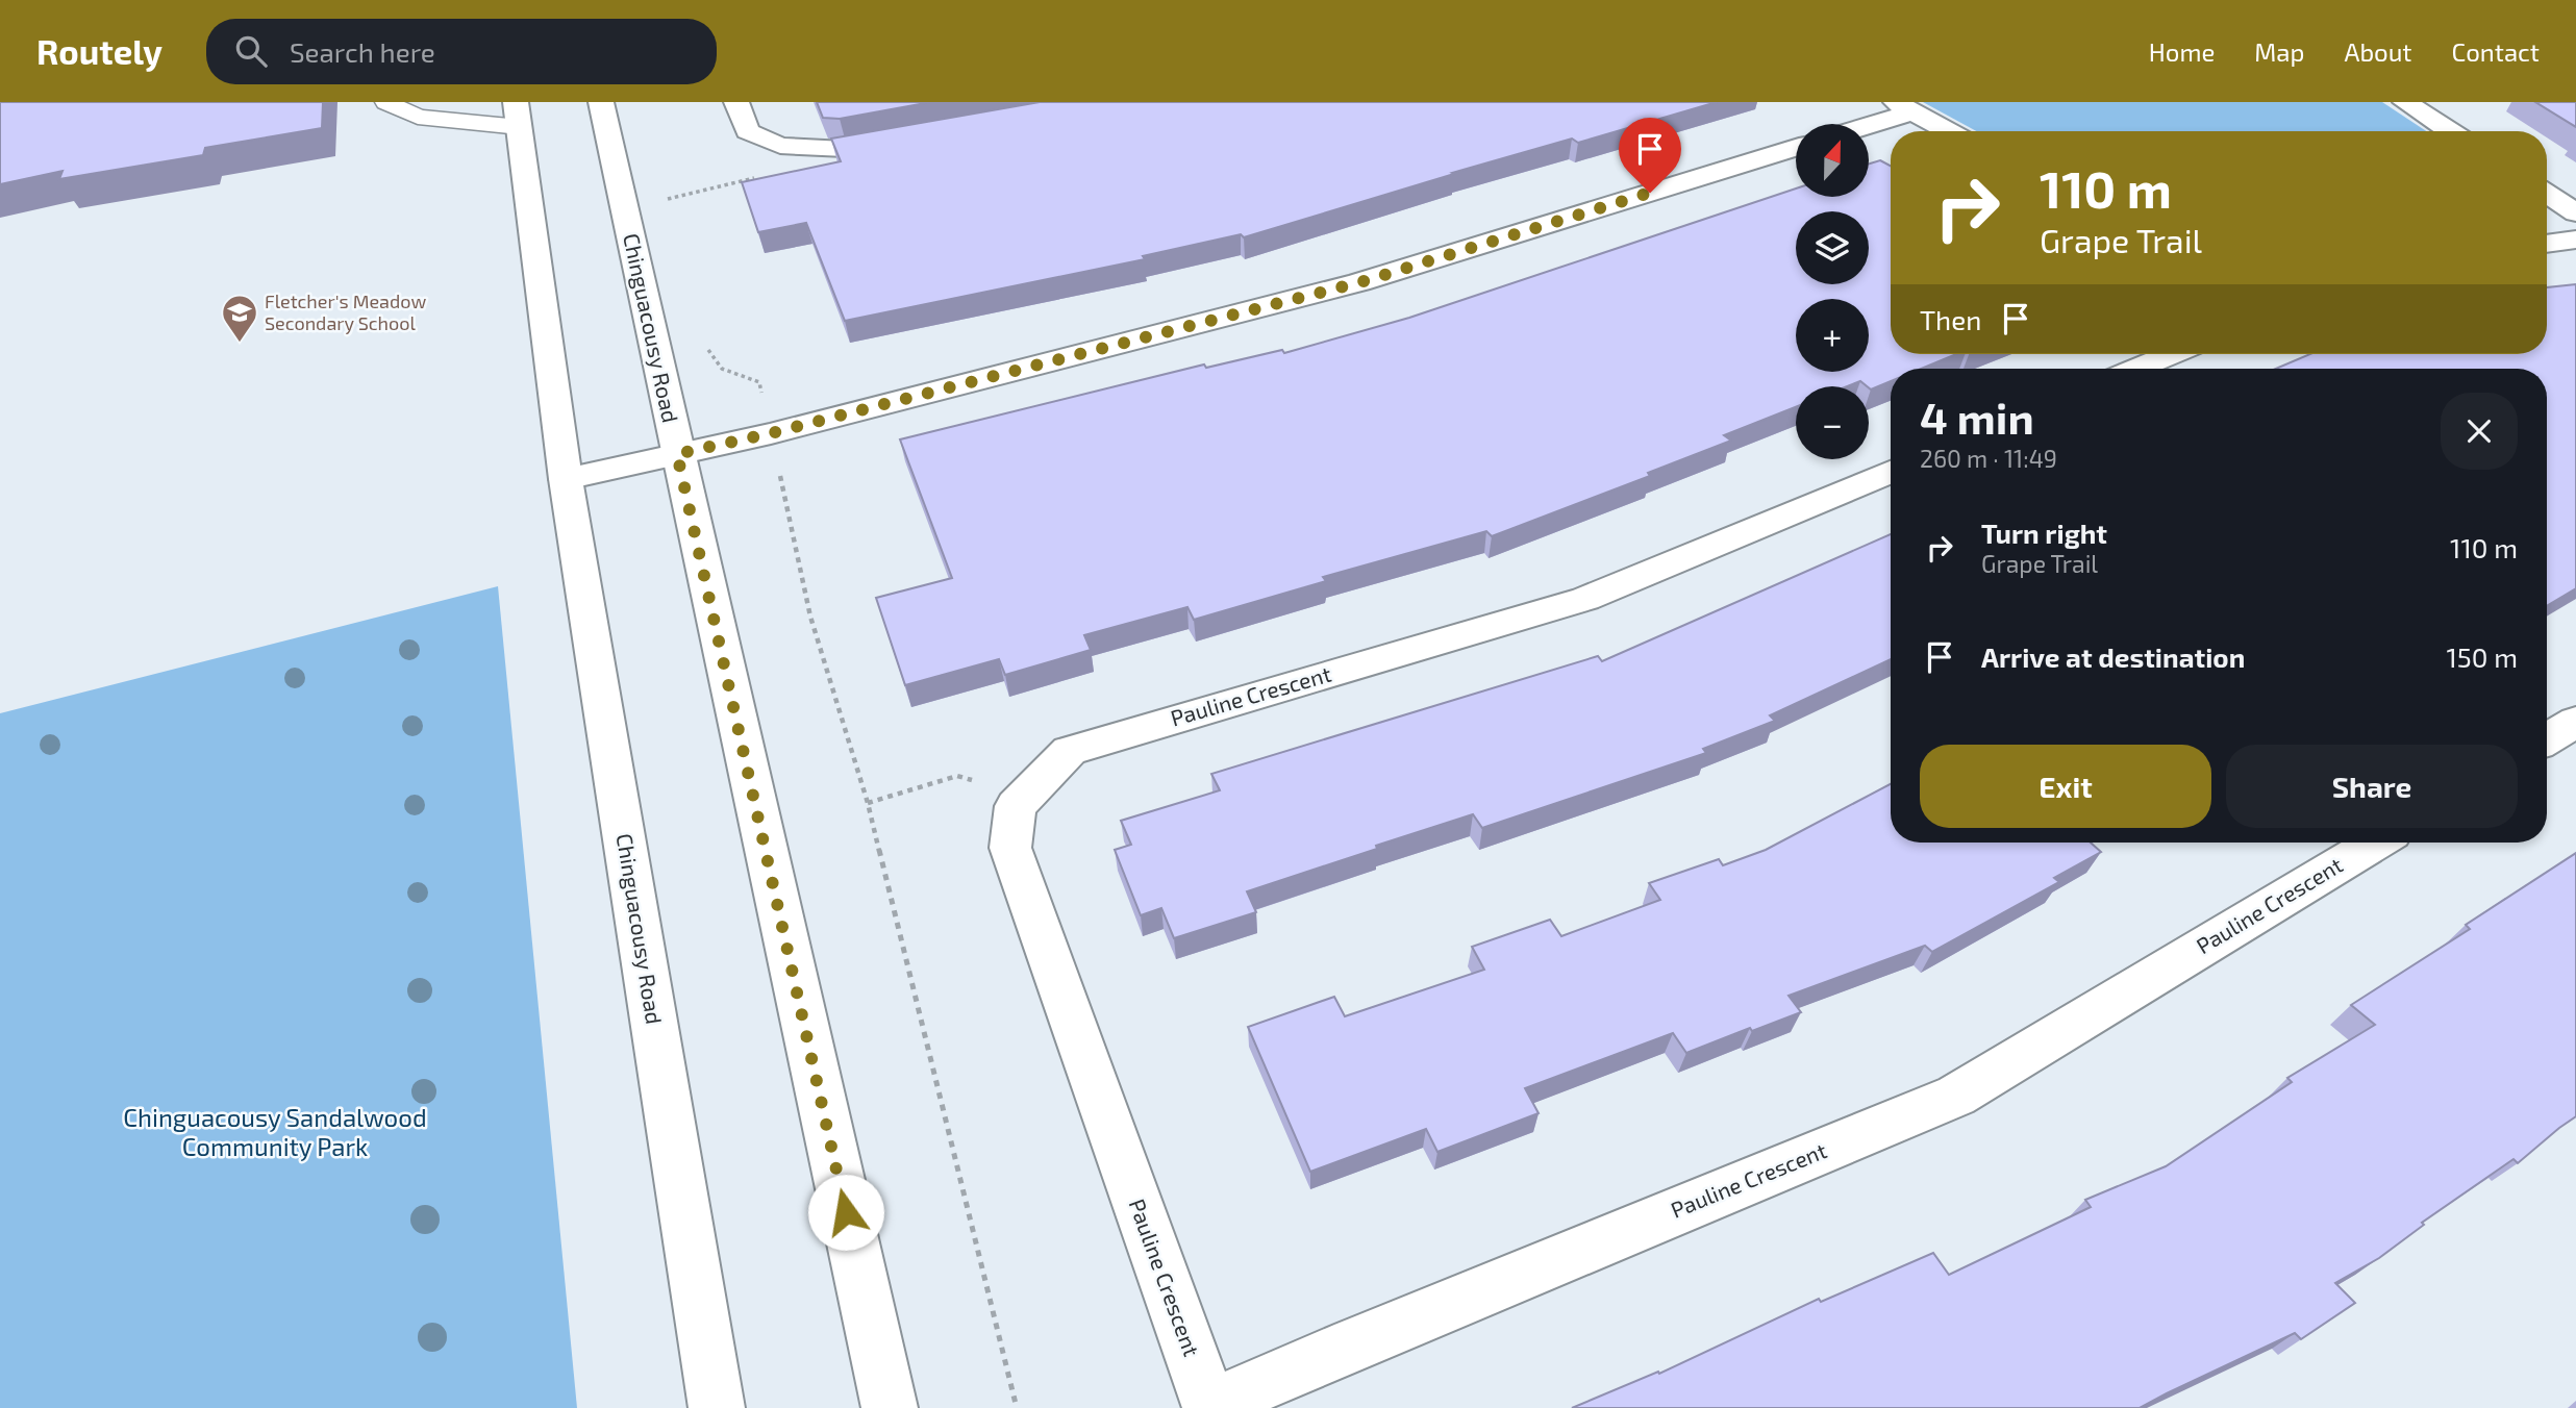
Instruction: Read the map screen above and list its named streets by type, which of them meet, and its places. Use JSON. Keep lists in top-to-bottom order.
{
  "streets": {
    "street": ["Chinguacousy Road", "Pauline Crescent"]
  },
  "parks": ["Chinguacousy Sandalwood Community Park"],
  "places": {
    "school or university": ["Fletcher's Meadow Secondary School"]
  },
  "north": "top",
  "page": {
    "header": "Routely",
    "search": "Search here",
    "nav": [
      "Home",
      "Map",
      "About",
      "Contact"
    ],
    "map_buttons": ["+", "−"],
    "turn": ["110 m", "Grape Trail"],
    "then": "Then",
    "heading": ["4 min", "260 m · 11:49"],
    "list": [
      {
        "name": "Turn right",
        "note": "Grape Trail",
        "value": "110 m"
      },
      {
        "name": "Arrive at destination",
        "value": "150 m"
      }
    ],
    "buttons": ["Exit", "Share"]
  }
}
